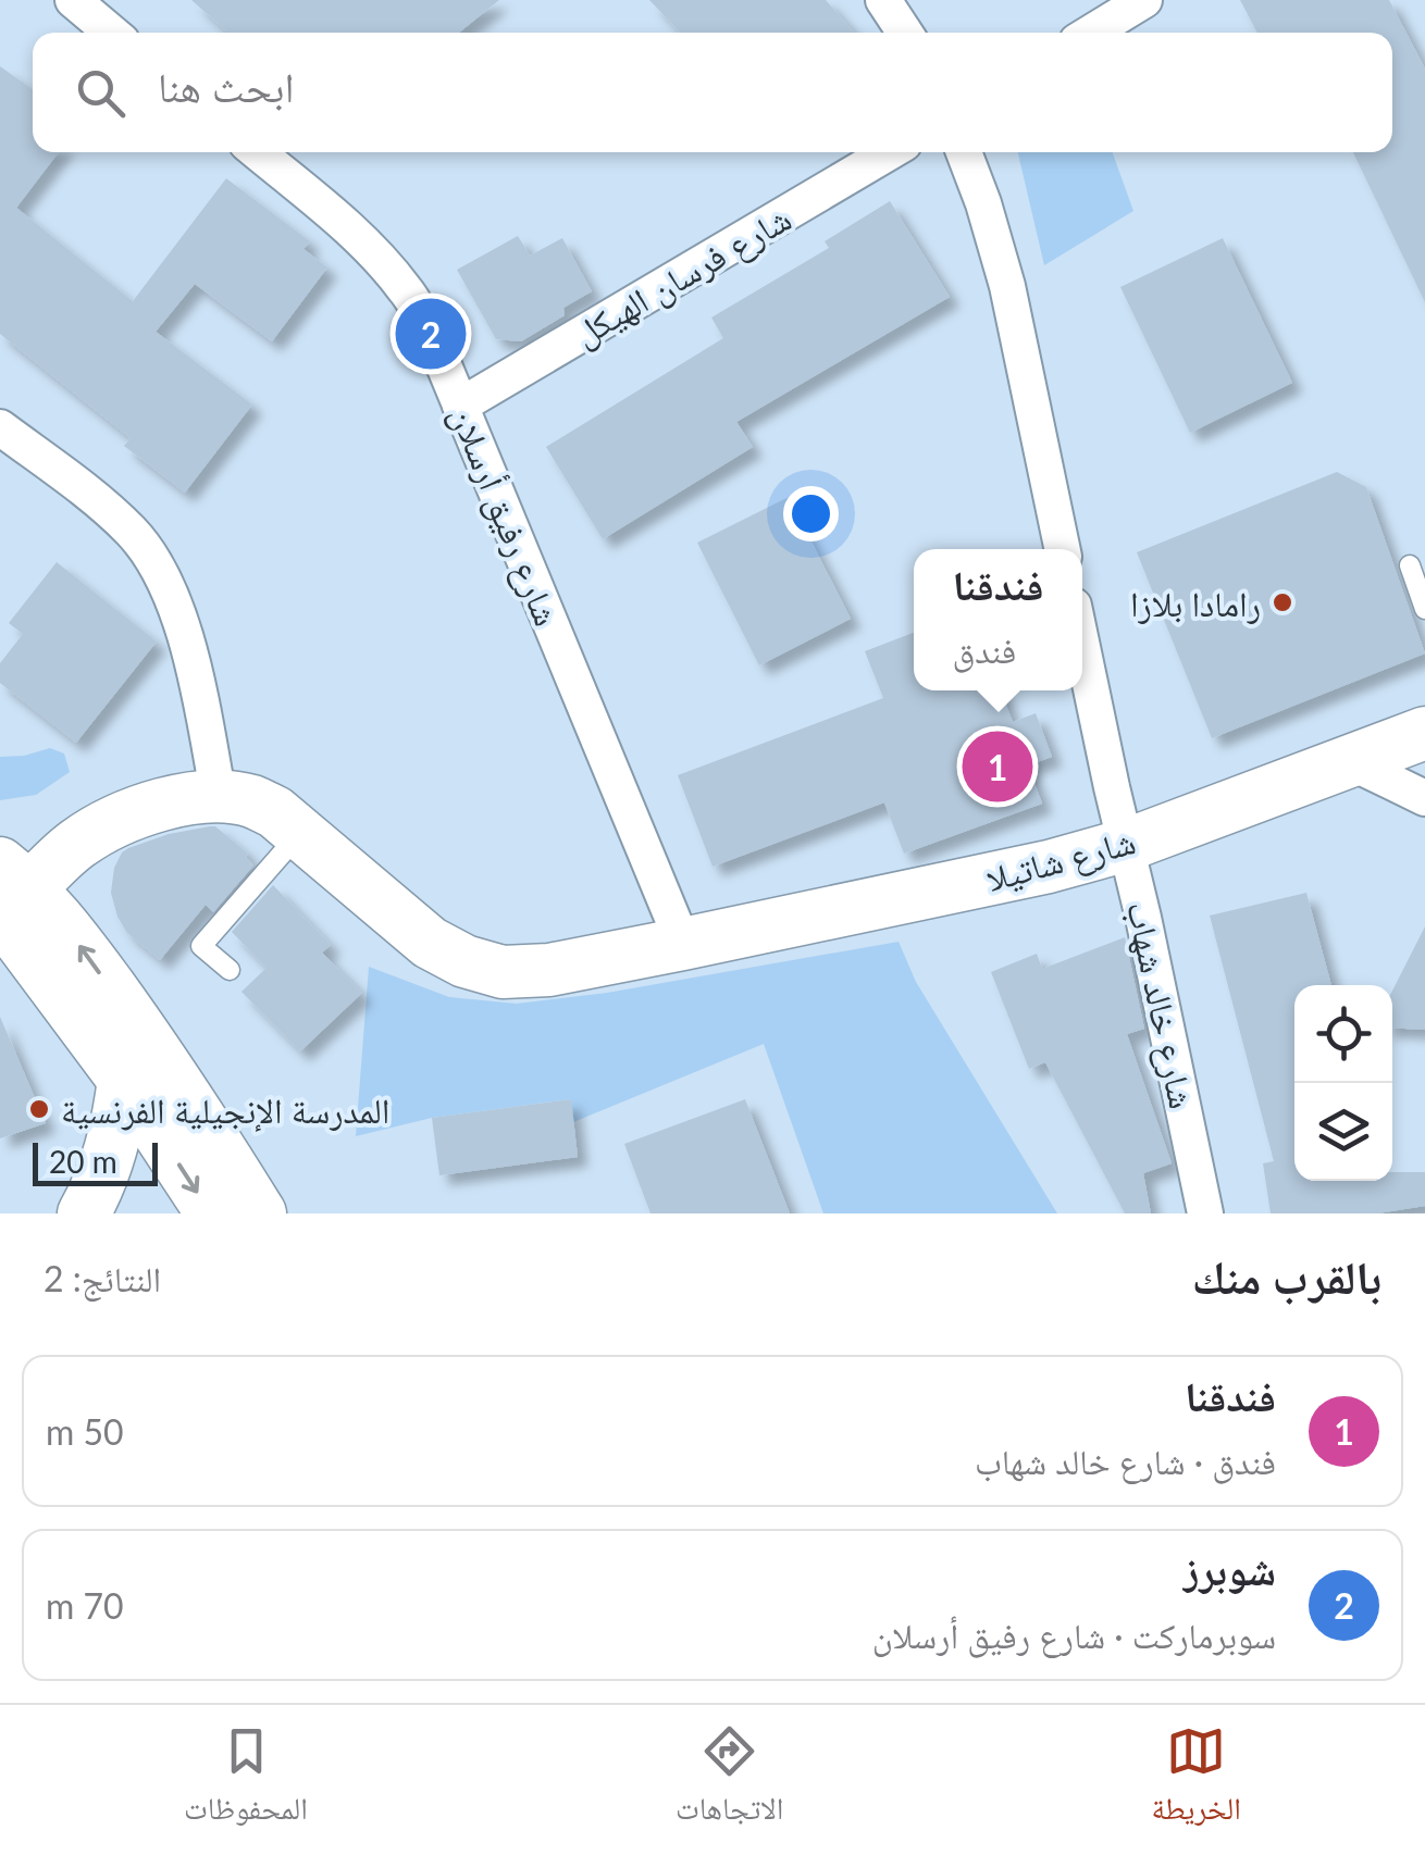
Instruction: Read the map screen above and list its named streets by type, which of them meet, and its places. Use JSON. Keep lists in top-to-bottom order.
{
  "streets": {
    "main road": ["شارع شاتيلا"],
    "street": ["شارع فرسان الهيكل", "شارع رفيق أرسلان", "شارع خالد شهاب"]
  },
  "crossings": [
    ["شارع فرسان الهيكل", "شارع رفيق أرسلان"],
    ["شارع رفيق أرسلان", "شارع شاتيلا"],
    ["شارع شاتيلا", "شارع خالد شهاب"]
  ],
  "places": ["رامادا بلازا", "المدرسة الإنجيلية الفرنسية"],
  "scale_bar": "20 m",
  "page": {
    "search": "ابحث هنا",
    "pins": ["2", "1"],
    "popup": ["فندقنا", "فندق"],
    "scale": "20 m",
    "heading": ["بالقرب منك", "النتائج: 2"],
    "list": [
      {
        "mark": "1",
        "name": "فندقنا",
        "note": "فندق · شارع خالد شهاب",
        "value": "50 m"
      },
      {
        "mark": "2",
        "name": "شوبرز",
        "note": "سوبرماركت · شارع رفيق أرسلان",
        "value": "70 m"
      }
    ],
    "nav": ["الخريطة", "الاتجاهات", "المحفوظات"]
  }
}
